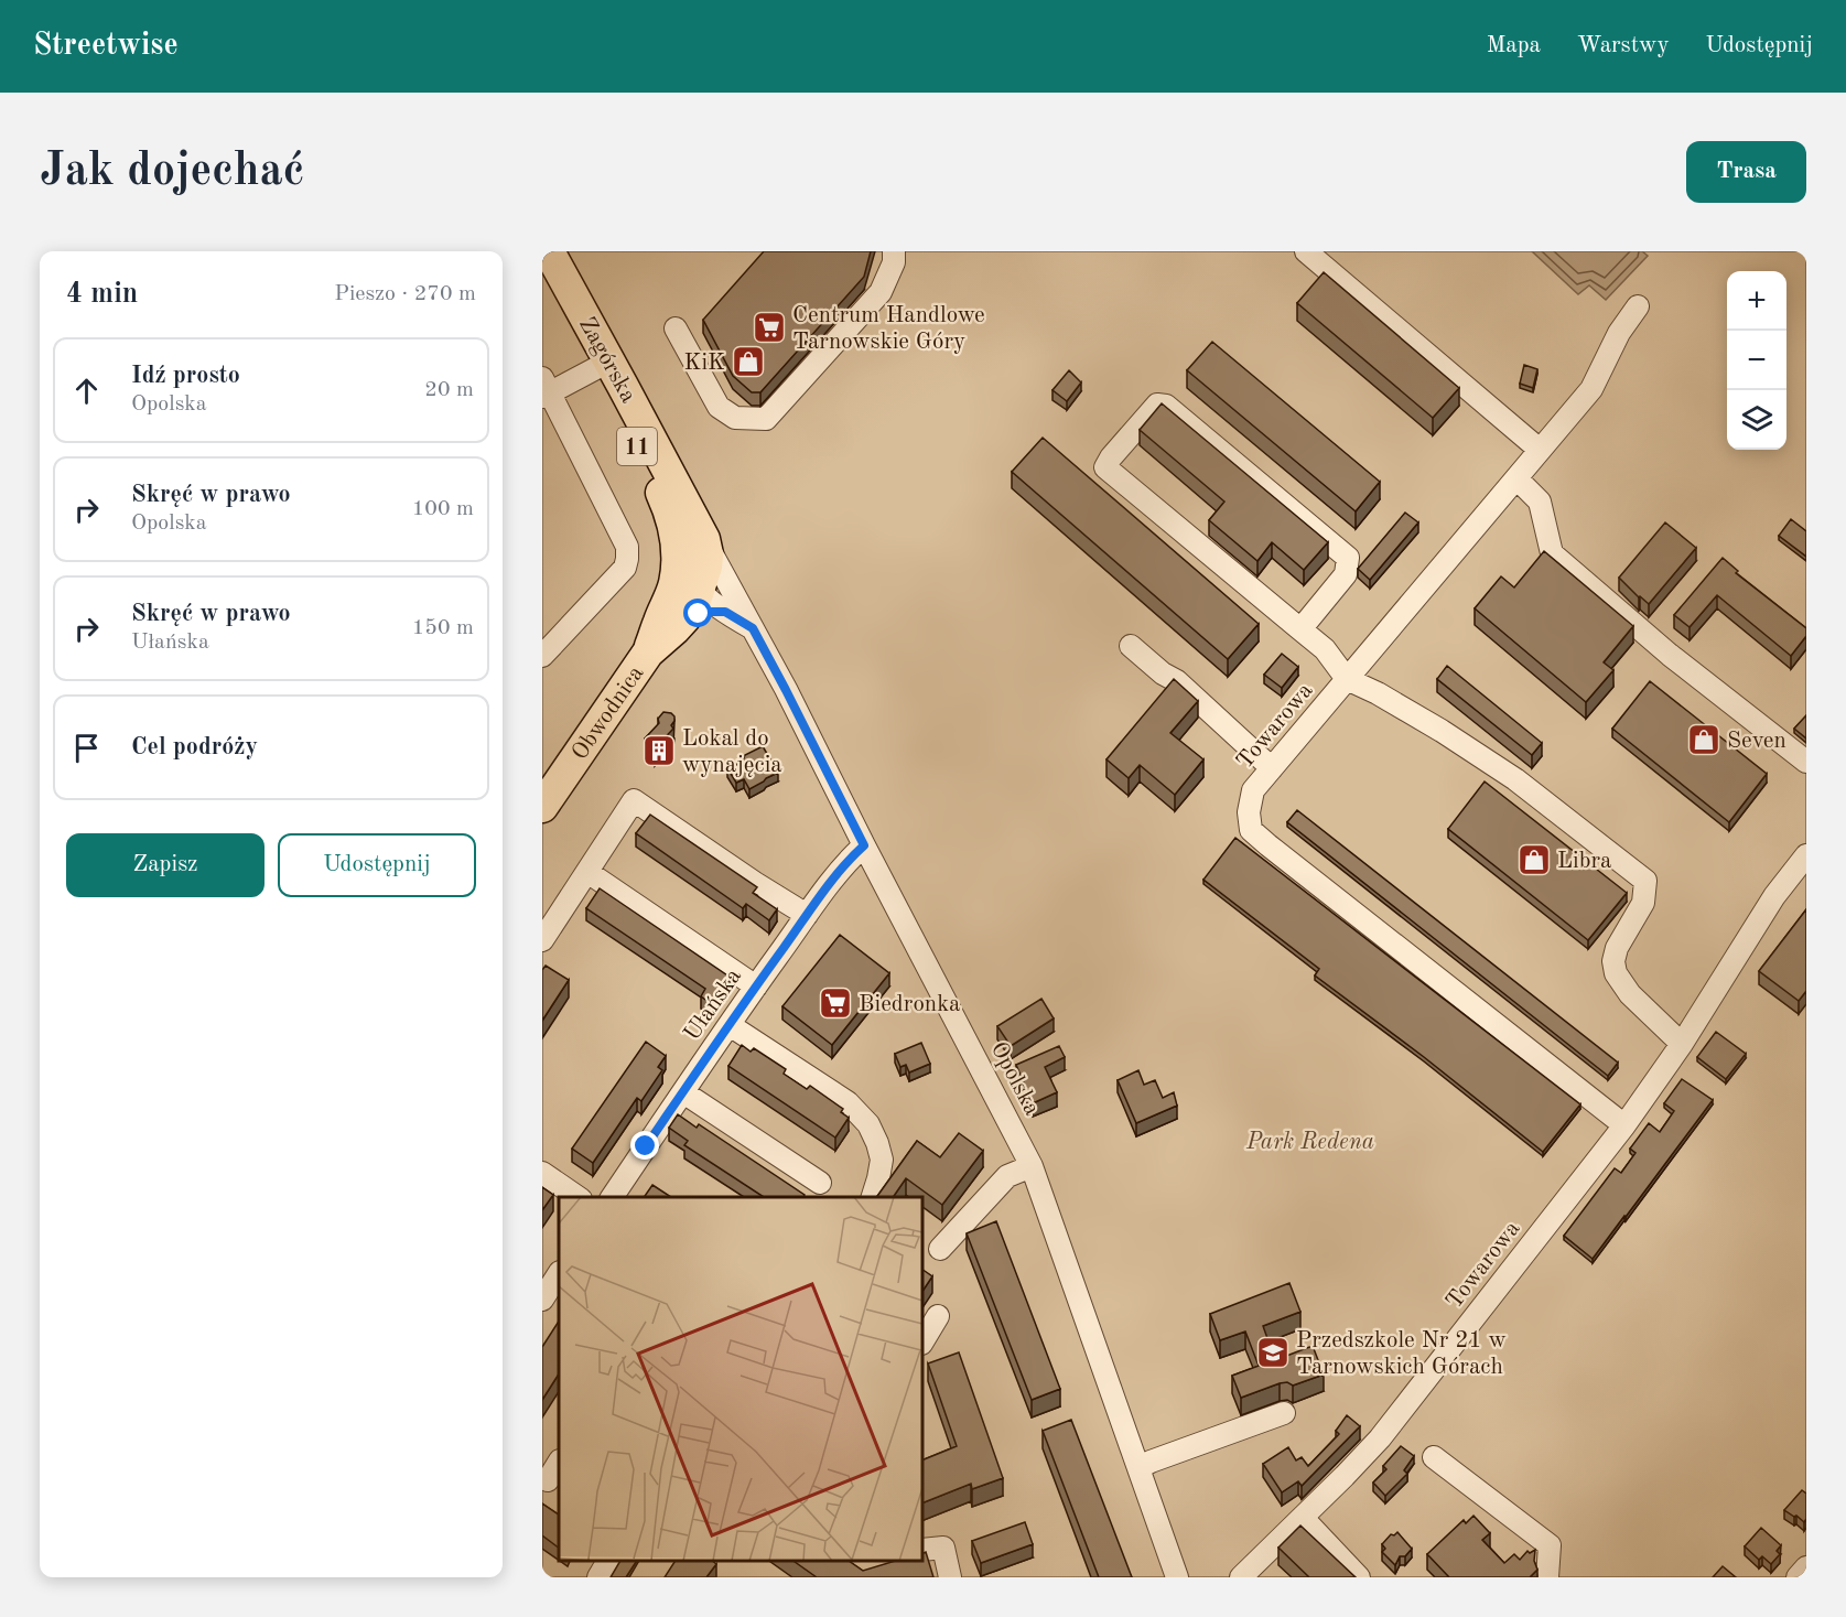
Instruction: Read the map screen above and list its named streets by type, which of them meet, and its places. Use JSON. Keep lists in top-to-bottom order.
{
  "streets": {
    "highway": ["Zagórska", "11", "Obwodnica"],
    "street": ["Towarowa", "Ułańska", "Opolska"]
  },
  "crossings": [
    ["Zagórska", "Obwodnica"],
    ["Obwodnica", "Opolska"],
    ["Ułańska", "Opolska"]
  ],
  "parks": ["Park Redena"],
  "places": {
    "supermarket": ["Centrum Handlowe Tarnowskie Góry", "Biedronka"],
    "shop": ["KiK", "Seven", "Libra"],
    "building": ["Lokal do wynajęcia"],
    "school or university": ["Przedszkole Nr 21 w Tarnowskich Górach"]
  },
  "page": {
    "header": "Streetwise",
    "nav": ["Mapa", "Warstwy", "Udostępnij"],
    "buttons": [
      "Trasa",
      ["Zapisz", "Udostępnij"]
    ],
    "title": "Jak dojechać",
    "heading": ["4 min", "Pieszo · 270 m"],
    "map_buttons": ["+", "−"],
    "list": [
      ["Idź prosto", "Opolska", "20 m"],
      ["Skręć w prawo", "Opolska", "100 m"],
      ["Skręć w prawo", "Ułańska", "150 m"],
      "Cel podróży"
    ]
  }
}
